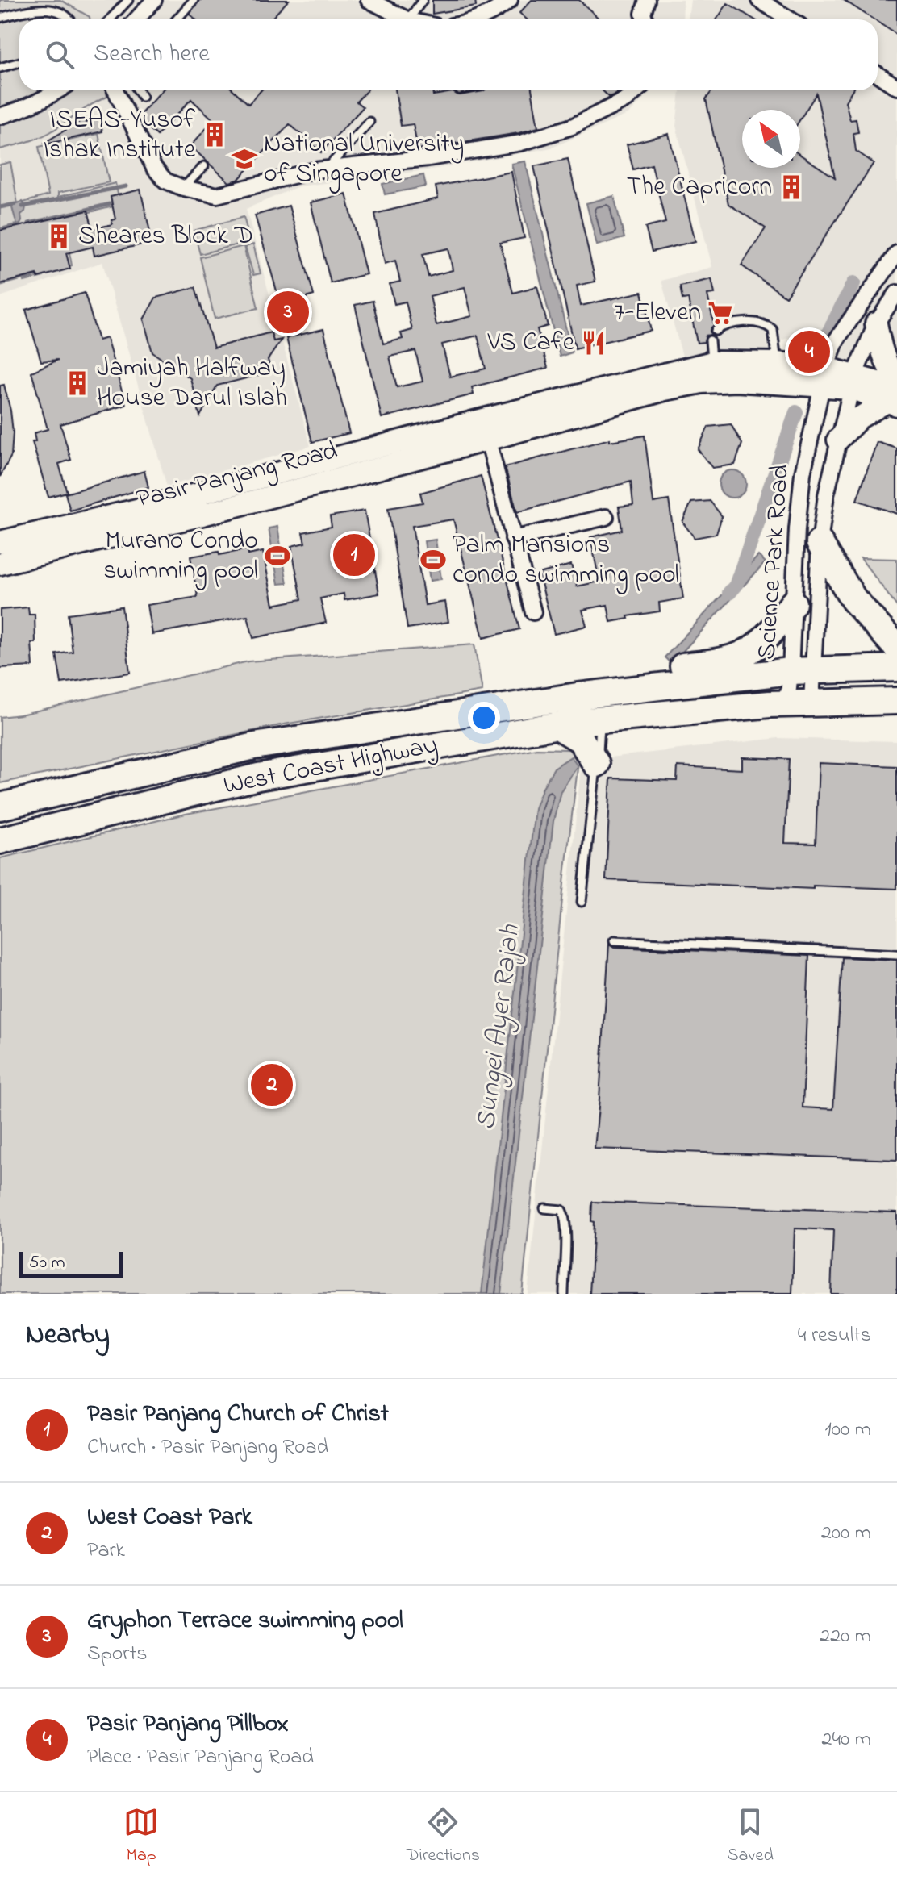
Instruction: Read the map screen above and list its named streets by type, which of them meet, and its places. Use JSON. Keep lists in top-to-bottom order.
{
  "streets": {
    "highway": ["West Coast Highway"],
    "main road": ["Pasir Panjang Road"],
    "street": ["Science Park Road"]
  },
  "crossings": [
    ["Pasir Panjang Road", "Science Park Road"],
    ["Science Park Road", "West Coast Highway"]
  ],
  "water": ["Sungei Ayer Rajah"],
  "places": {
    "building": [
      "ISEAS-Yusof Ishak Institute",
      "The Capricorn",
      "Sheares Block D",
      "Jamiyah Halfway House Darul Islah"
    ],
    "school or university": ["National University of Singapore"],
    "supermarket": ["7-Eleven"],
    "restaurant": ["VS Cafe"],
    "sports": ["Murano Condo swimming pool", "Palm Mansions condo swimming pool"]
  },
  "scale_bar": "50 m",
  "north": "top left",
  "page": {
    "search": "Search here",
    "pins": [
      "3",
      "4",
      "1",
      "2"
    ],
    "scale": "50 m",
    "heading": ["Nearby", "4 results"],
    "list": [
      {
        "mark": "1",
        "name": "Pasir Panjang Church of Christ",
        "note": "Church · Pasir Panjang Road",
        "value": "100 m"
      },
      {
        "mark": "2",
        "name": "West Coast Park",
        "note": "Park",
        "value": "200 m"
      },
      {
        "mark": "3",
        "name": "Gryphon Terrace swimming pool",
        "note": "Sports",
        "value": "220 m"
      },
      {
        "mark": "4",
        "name": "Pasir Panjang Pillbox",
        "note": "Place · Pasir Panjang Road",
        "value": "240 m"
      }
    ],
    "nav": ["Map", "Directions", "Saved"]
  }
}
